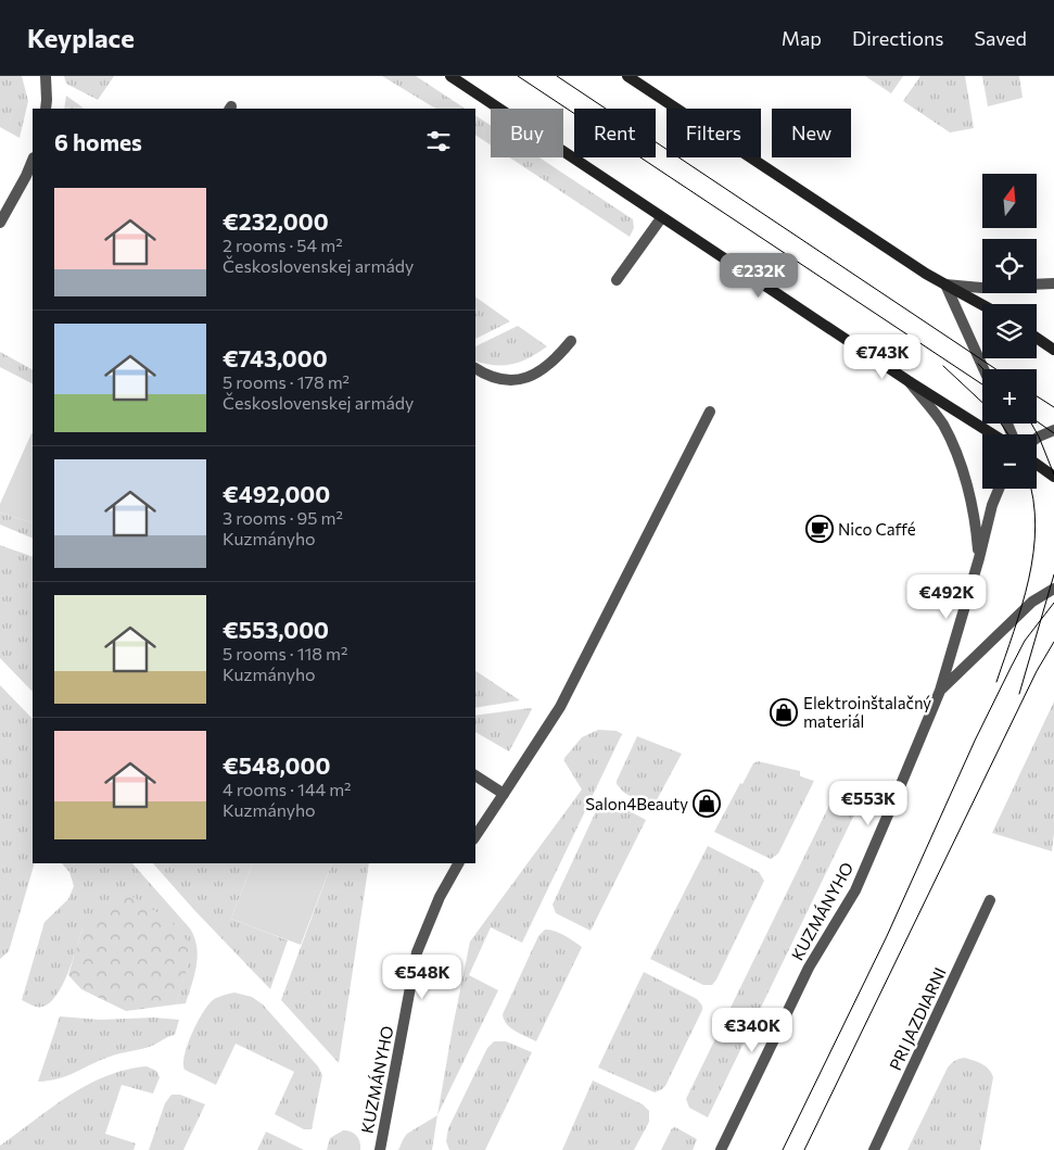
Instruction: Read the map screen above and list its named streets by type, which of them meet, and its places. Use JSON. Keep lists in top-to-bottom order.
{
  "streets": {
    "street": ["KUZMÁNYHO", "PRI JAZDIARNI"]
  },
  "places": {
    "cafe": ["Nico Caffé"],
    "shop": ["Elektroinštalačný materiál", "Salon4Beauty"]
  },
  "north": "top",
  "page": {
    "header": "Keyplace",
    "nav": ["Map", "Directions", "Saved"],
    "chip": [
      "Buy",
      "Rent",
      "Filters",
      "New"
    ],
    "heading": "6 homes",
    "map_buttons": ["+", "−"],
    "list": [
      {
        "name": "€232,000",
        "note": "2 rooms · 54 m² · Československej armády"
      },
      {
        "name": "€743,000",
        "note": "5 rooms · 178 m² · Československej armády"
      },
      {
        "name": "€492,000",
        "note": "3 rooms · 95 m² · Kuzmányho"
      },
      {
        "name": "€553,000",
        "note": "5 rooms · 118 m² · Kuzmányho"
      },
      {
        "name": "€548,000",
        "note": "4 rooms · 144 m² · Kuzmányho"
      }
    ],
    "price": [
      "€232K",
      "€743K",
      "€492K",
      "€553K",
      "€548K",
      "€340K"
    ]
  }
}
